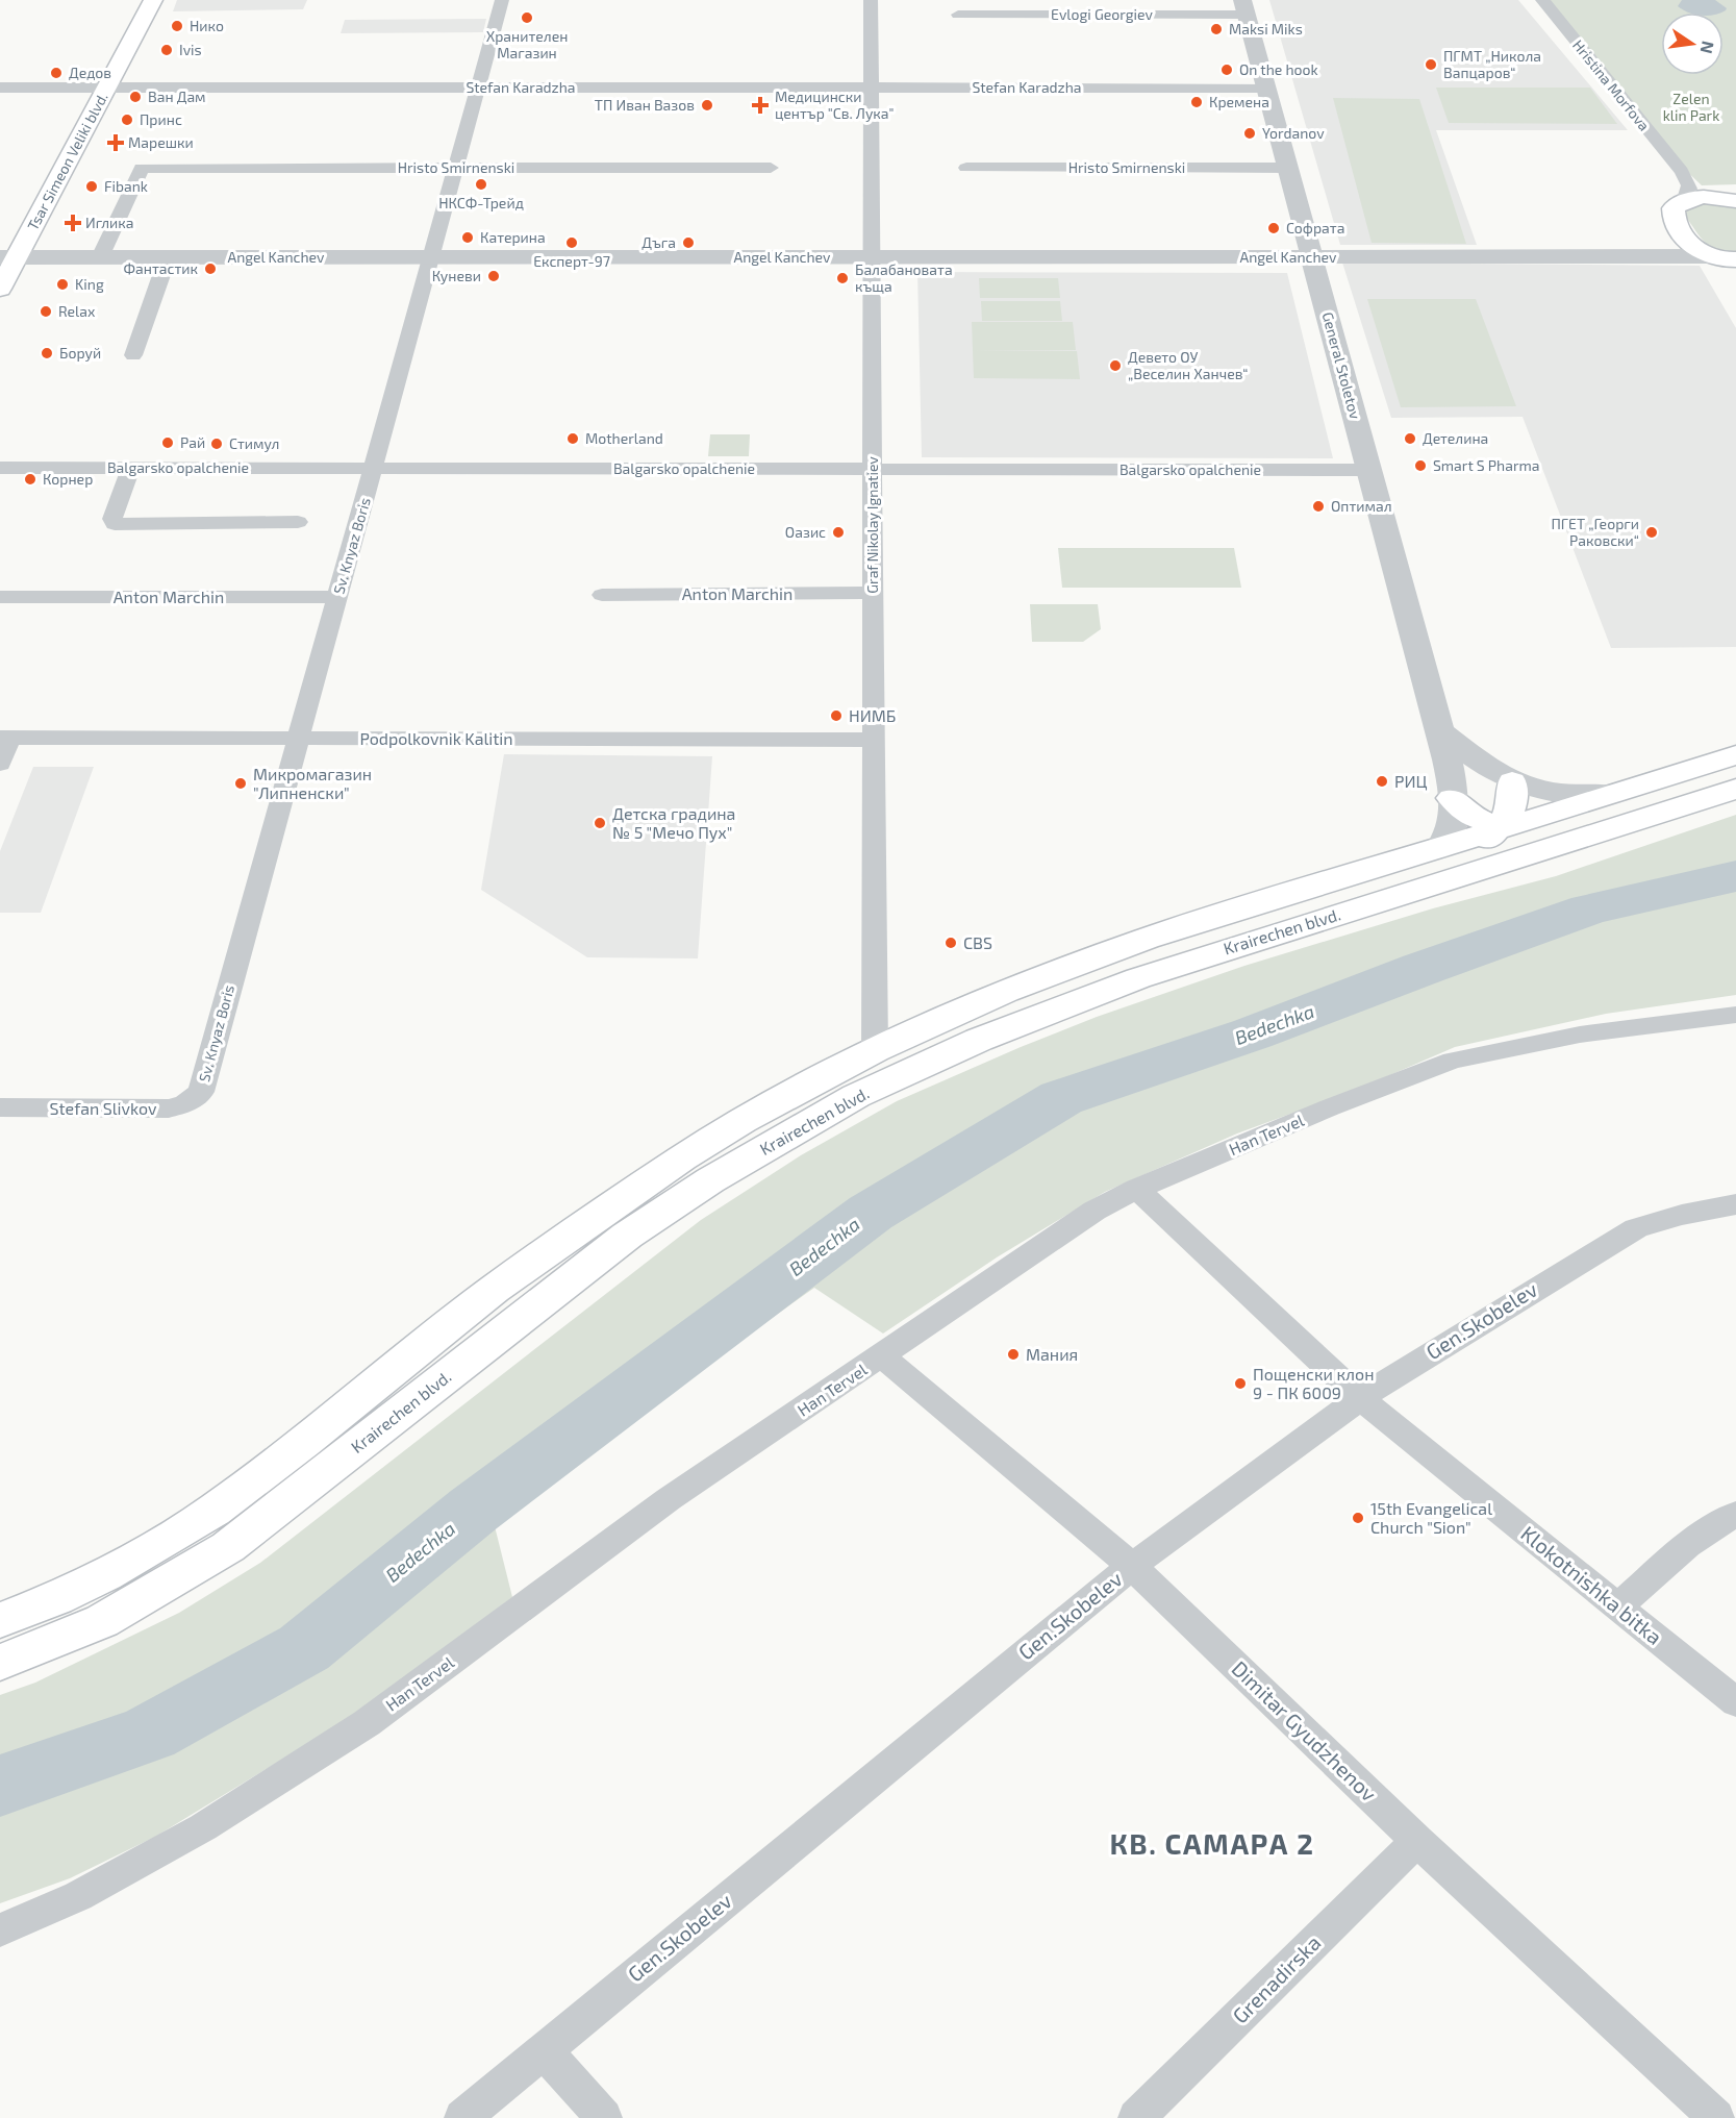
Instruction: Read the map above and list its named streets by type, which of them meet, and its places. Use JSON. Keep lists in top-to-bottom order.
{
  "streets": {
    "main road": ["Tsar Simeon Veliki blvd.", "Krairechen blvd."],
    "street": [
      "Evlogi Georgiev",
      "Hristina Morfova",
      "Stefan Karadzha",
      "Hristo Smirnenski",
      "Angel Kanchev",
      "General Stoletov",
      "Balgarsko opalchenie",
      "Graf Nikolay Ignatiev",
      "Sv. Knyaz Boris",
      "Anton Marchin",
      "Podpolkovnik Kalitin",
      "Stefan Slivkov",
      "Han Tervel",
      "Gen.Skobelev",
      "Klokotnishka bitka",
      "Dimitar Gyudzhenov",
      "Grenadirska"
    ]
  },
  "crossings": [
    ["Evlogi Georgiev", "General Stoletov"],
    ["Stefan Karadzha", "Tsar Simeon Veliki blvd."],
    ["Stefan Karadzha", "General Stoletov"],
    ["Stefan Karadzha", "Graf Nikolay Ignatiev"],
    ["Stefan Karadzha", "Sv. Knyaz Boris"],
    ["Tsar Simeon Veliki blvd.", "Angel Kanchev"],
    ["Hristo Smirnenski", "Angel Kanchev"],
    ["Hristo Smirnenski", "General Stoletov"],
    ["Hristo Smirnenski", "Sv. Knyaz Boris"],
    ["Angel Kanchev", "General Stoletov"],
    ["Angel Kanchev", "Graf Nikolay Ignatiev"],
    ["Angel Kanchev", "Sv. Knyaz Boris"],
    ["General Stoletov", "Balgarsko opalchenie"],
    ["General Stoletov", "Krairechen blvd."],
    ["Balgarsko opalchenie", "Graf Nikolay Ignatiev"],
    ["Balgarsko opalchenie", "Sv. Knyaz Boris"],
    ["Graf Nikolay Ignatiev", "Anton Marchin"],
    ["Graf Nikolay Ignatiev", "Podpolkovnik Kalitin"],
    ["Graf Nikolay Ignatiev", "Krairechen blvd."],
    ["Sv. Knyaz Boris", "Anton Marchin"],
    ["Sv. Knyaz Boris", "Podpolkovnik Kalitin"],
    ["Sv. Knyaz Boris", "Stefan Slivkov"],
    ["Han Tervel", "Klokotnishka bitka"],
    ["Han Tervel", "Dimitar Gyudzhenov"],
    ["Gen.Skobelev", "Klokotnishka bitka"],
    ["Gen.Skobelev", "Dimitar Gyudzhenov"],
    ["Dimitar Gyudzhenov", "Grenadirska"]
  ],
  "districts": ["КВ. САМАРА 2"],
  "water": ["Bedechka"],
  "parks": ["Zelen klin Park"],
  "places": {
    "other": [
      "Хранителен Магазин",
      "Нико",
      "Maksi Miks",
      "Ivis",
      "ПГМТ „Никола Вапцаров“",
      "On the hook",
      "Дедов",
      "Ван Дам",
      "Кремена",
      "ТП Иван Вазов",
      "Принс",
      "Yordanov",
      "НКСФ-Трейд",
      "Fibank",
      "Софрата",
      "Катерина",
      "Експерт-97",
      "Дъга",
      "Фантастик",
      "Куневи",
      "Балабановата къща",
      "King",
      "Relax",
      "Боруй",
      "Девето ОУ „Веселин Ханчев“",
      "Motherland",
      "Детелина",
      "Рай",
      "Стимул",
      "Smart S Pharma",
      "Корнер",
      "Оптимал",
      "Оазис",
      "ПГЕТ „Георги Раковски“",
      "НИМБ",
      "РИЦ",
      "Микромагазин \"Липненски\"",
      "Детска градина № 5 \"Мечо Пух\"",
      "CBS",
      "Мания",
      "Пощенски клон 9 - ПК 6009",
      "15th Evangelical Church \"Sion\""
    ],
    "health": ["Медицински център \"Св. Лука\"", "Марешки", "Иглика"]
  },
  "north": "right"
}
